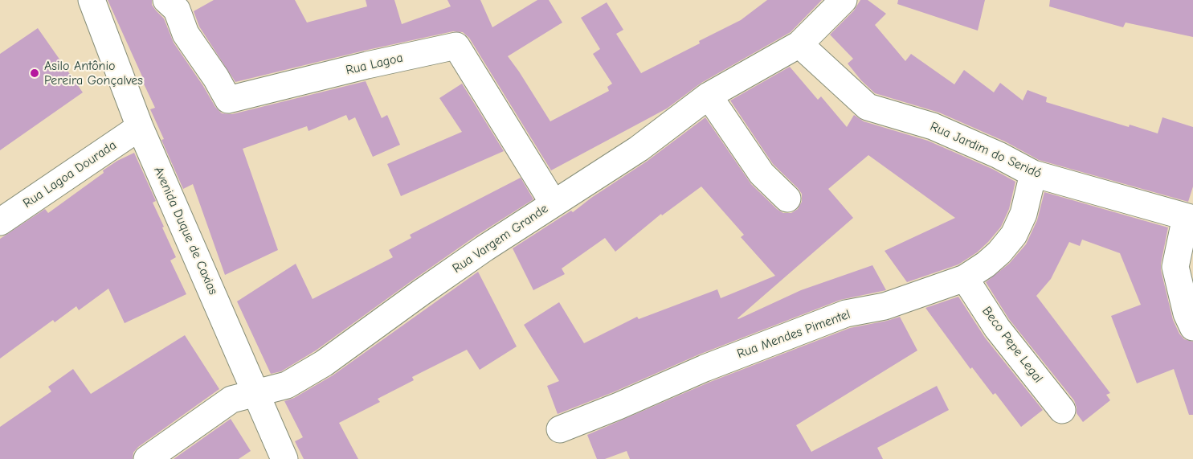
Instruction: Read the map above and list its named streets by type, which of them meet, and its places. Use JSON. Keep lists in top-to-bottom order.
{
  "streets": {
    "street": [
      "Rua Lagoa",
      "Rua Jardim do Seridó",
      "Rua Lagoa Dourada",
      "Avenida Duque de Caxias",
      "Rua Vargem Grande",
      "Rua Mendes Pimentel",
      "Beco Pepe Legal"
    ]
  },
  "crossings": [
    ["Rua Lagoa", "Rua Vargem Grande"],
    ["Rua Jardim do Seridó", "Rua Vargem Grande"],
    ["Rua Jardim do Seridó", "Rua Mendes Pimentel"],
    ["Rua Lagoa Dourada", "Avenida Duque de Caxias"],
    ["Avenida Duque de Caxias", "Rua Vargem Grande"],
    ["Rua Mendes Pimentel", "Beco Pepe Legal"]
  ],
  "places": ["Asilo Antônio Pereira Gonçalves"]
}
